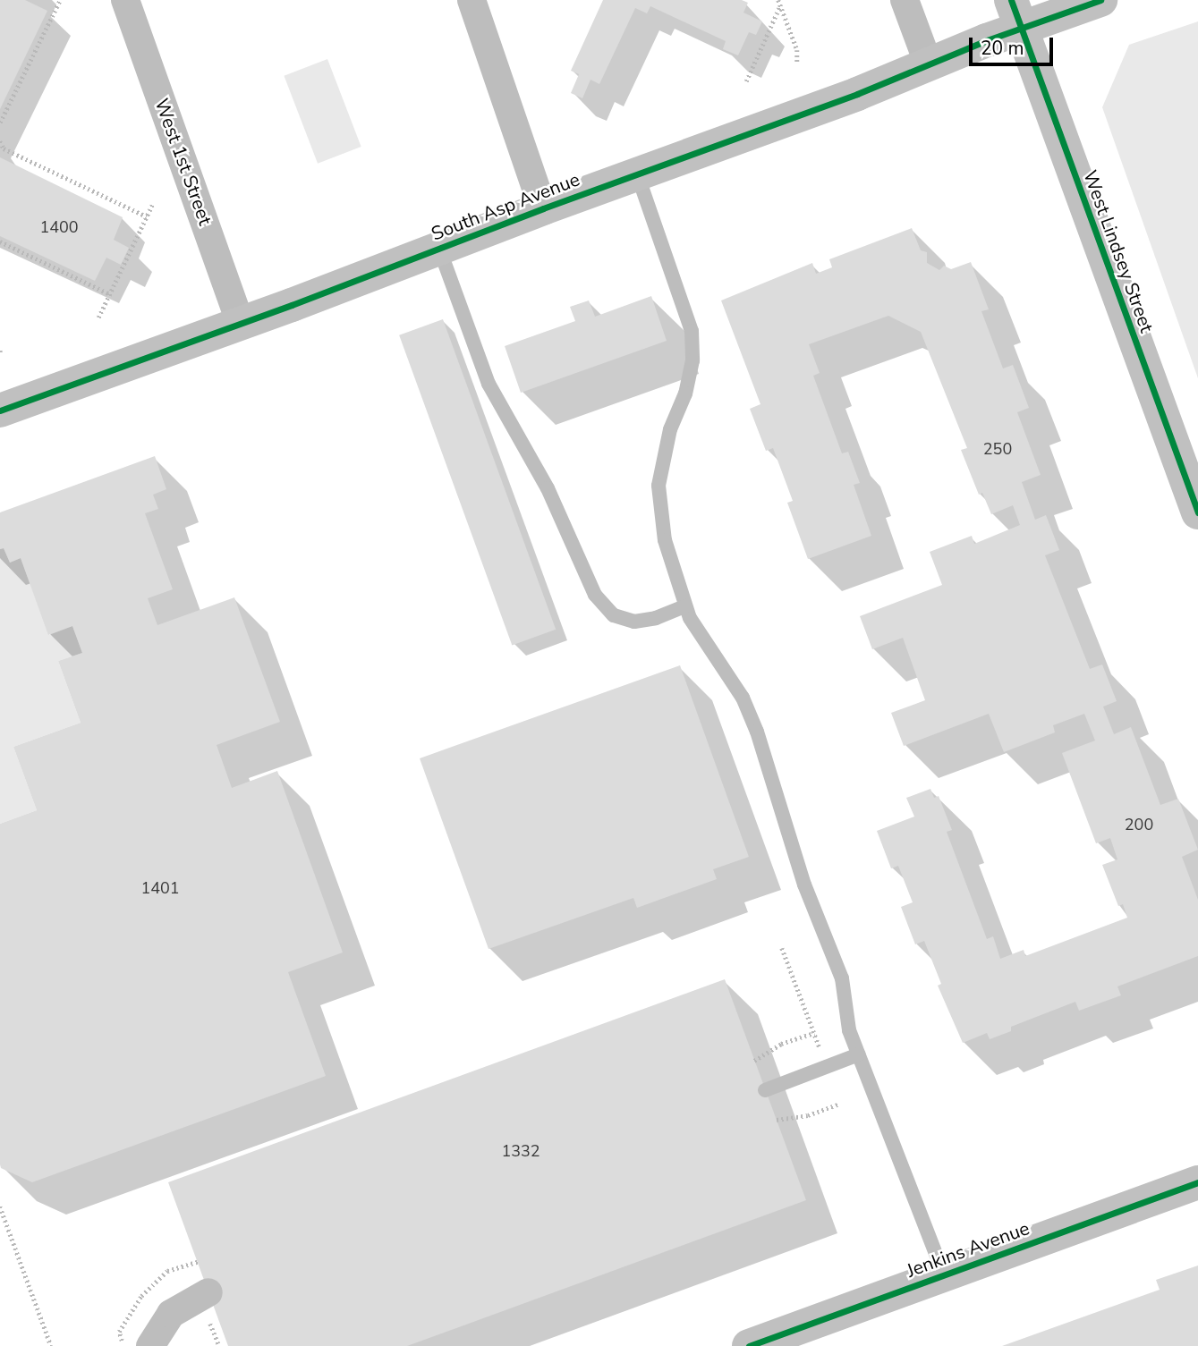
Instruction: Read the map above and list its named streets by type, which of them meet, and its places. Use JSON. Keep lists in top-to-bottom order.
{
  "streets": {
    "street": [
      "West 1st Street",
      "South Asp Avenue",
      "West Lindsey Street",
      "Jenkins Avenue"
    ]
  },
  "crossings": [
    ["West 1st Street", "South Asp Avenue"],
    ["South Asp Avenue", "West Lindsey Street"]
  ],
  "house_numbers": [
    "1400",
    "250",
    "200",
    "1401",
    "1332"
  ],
  "scale_bar": "20 m"
}
